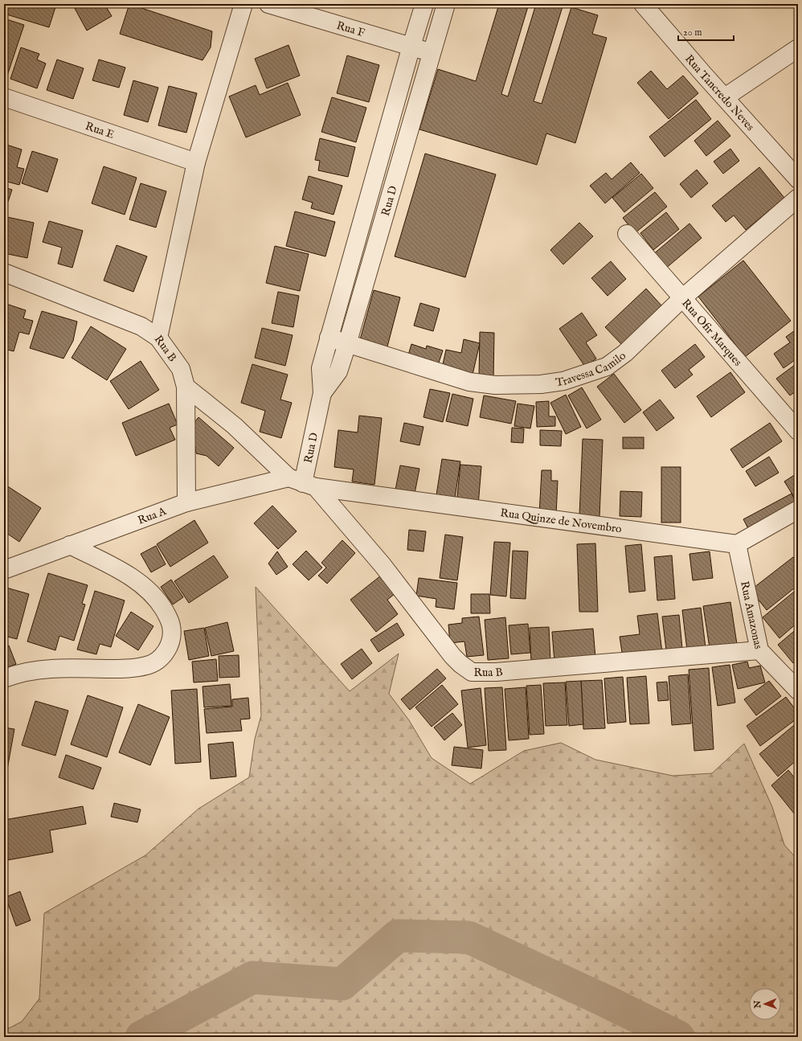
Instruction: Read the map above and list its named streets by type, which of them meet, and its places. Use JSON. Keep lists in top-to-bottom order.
{
  "streets": {
    "street": [
      "Rua F",
      "Rua Tancredo Neves",
      "Rua E",
      "Rua D",
      "Rua Ofir Marques",
      "Rua B",
      "Travessa Camilo",
      "Rua A",
      "Rua Quinze de Novembro",
      "Rua Amazonas"
    ]
  },
  "crossings": [
    ["Rua F", "Rua D"],
    ["Rua D", "Rua B"],
    ["Rua D", "Travessa Camilo"],
    ["Rua D", "Rua A"],
    ["Rua D", "Rua Quinze de Novembro"],
    ["Rua Ofir Marques", "Travessa Camilo"],
    ["Rua B", "Rua A"],
    ["Rua B", "Rua Quinze de Novembro"],
    ["Rua B", "Rua Amazonas"],
    ["Rua A", "Rua Quinze de Novembro"],
    ["Rua Quinze de Novembro", "Rua Amazonas"]
  ],
  "scale_bar": "20 m",
  "north": "left"
}
